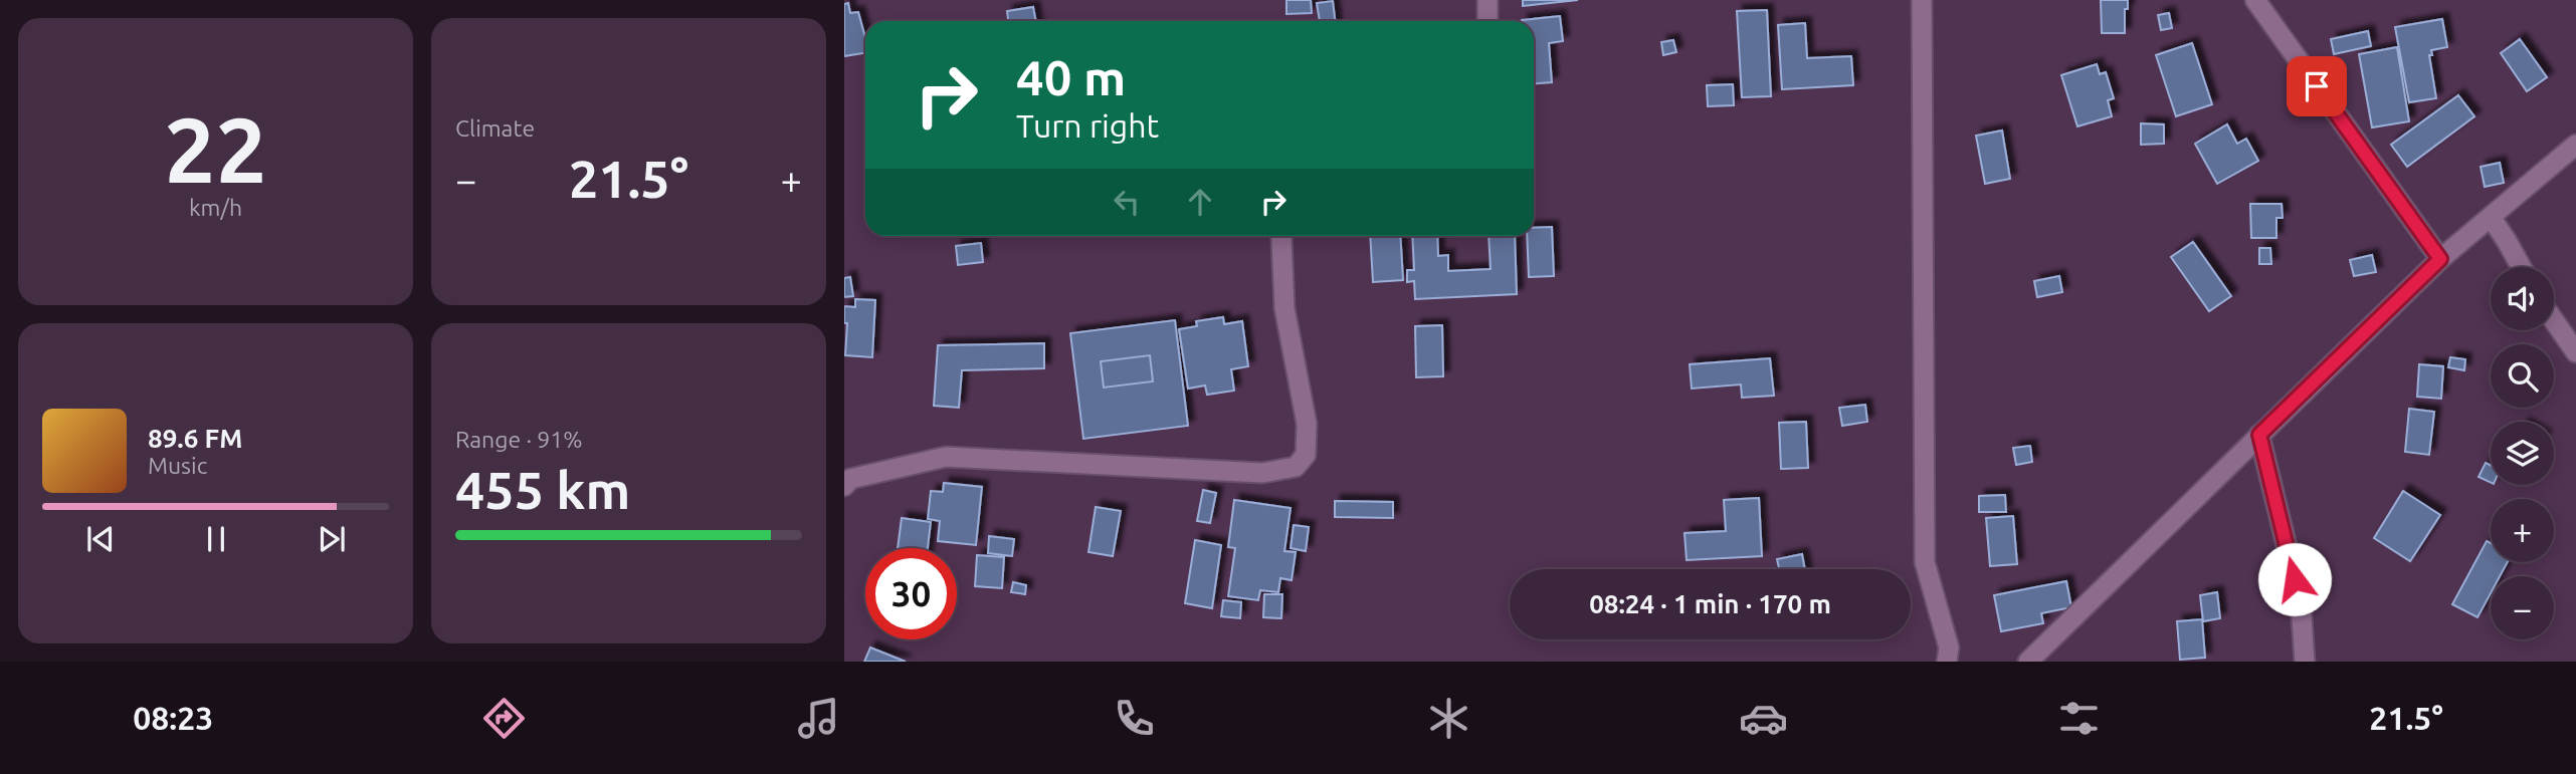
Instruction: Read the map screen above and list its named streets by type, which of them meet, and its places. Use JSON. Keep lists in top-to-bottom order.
{
  "page": {
    "tile": [
      ["22", "km/h"],
      "Climate",
      ["Range · 91%", "455 km"]
    ],
    "turn": ["40 m", "Turn right"],
    "heat": ["−", "21.5°", "+"],
    "map_buttons": ["+", "−"],
    "song": ["89.6 FM", "Music"],
    "limit": "30",
    "trip": "08:24 · 1 min · 170 m",
    "tabs": ["08:23", "21.5°"]
  }
}
